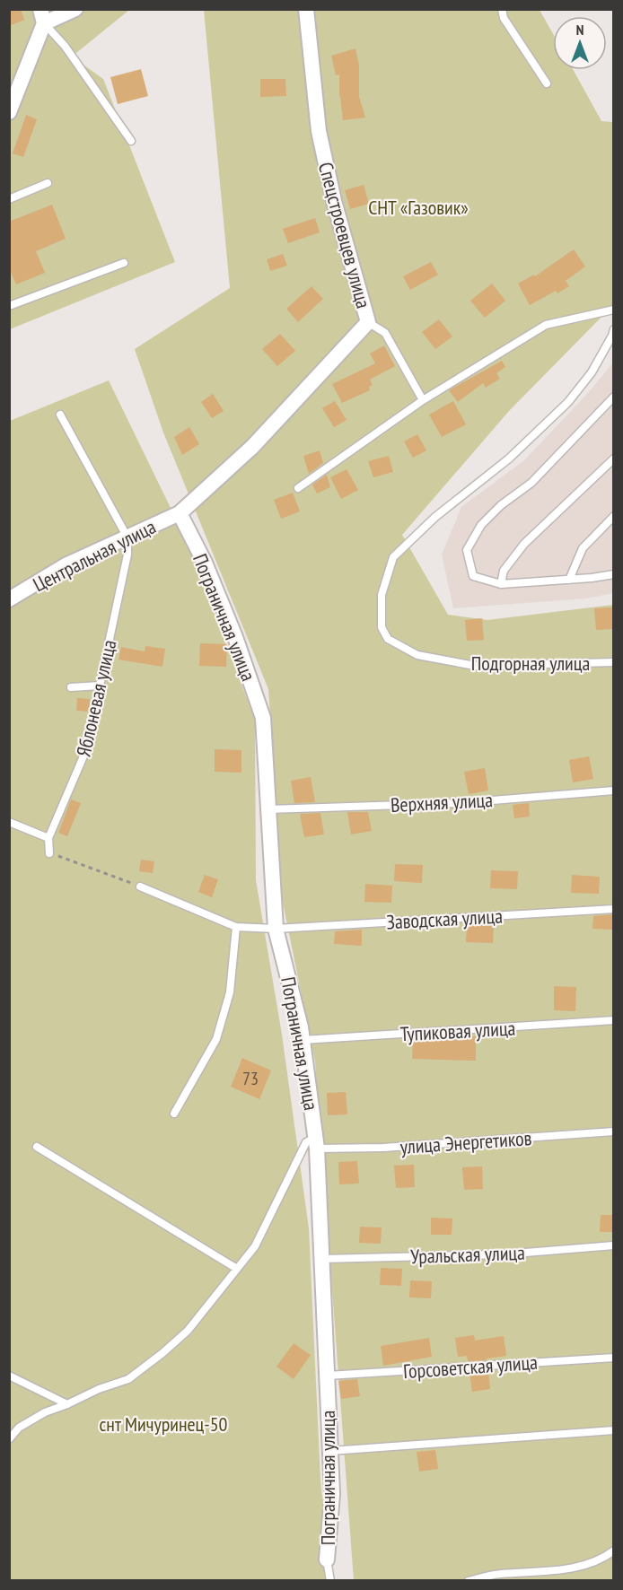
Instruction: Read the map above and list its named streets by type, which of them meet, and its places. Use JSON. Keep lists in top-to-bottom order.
{
  "streets": {
    "street": ["Спецстроевцев улица", "Центральная улица", "Пограничная улица"],
    "lane": [
      "Подгорная улица",
      "Яблоневая улица",
      "Верхняя улица",
      "Заводская улица",
      "Тупиковая улица",
      "улица Энергетиков",
      "Уральская улица",
      "Горсоветская улица"
    ]
  },
  "crossings": [
    ["Спецстроевцев улица", "Центральная улица"],
    ["Спецстроевцев улица", "Пограничная улица"],
    ["Центральная улица", "Пограничная улица"],
    ["Центральная улица", "Яблоневая улица"],
    ["Пограничная улица", "Верхняя улица"],
    ["Пограничная улица", "Заводская улица"],
    ["Пограничная улица", "Тупиковая улица"],
    ["Пограничная улица", "улица Энергетиков"],
    ["Пограничная улица", "Уральская улица"],
    ["Пограничная улица", "Горсоветская улица"]
  ],
  "parks": ["СНТ «Газовик»", "снт Мичуринец-50"],
  "house_numbers": ["73"],
  "north": "top"
}
